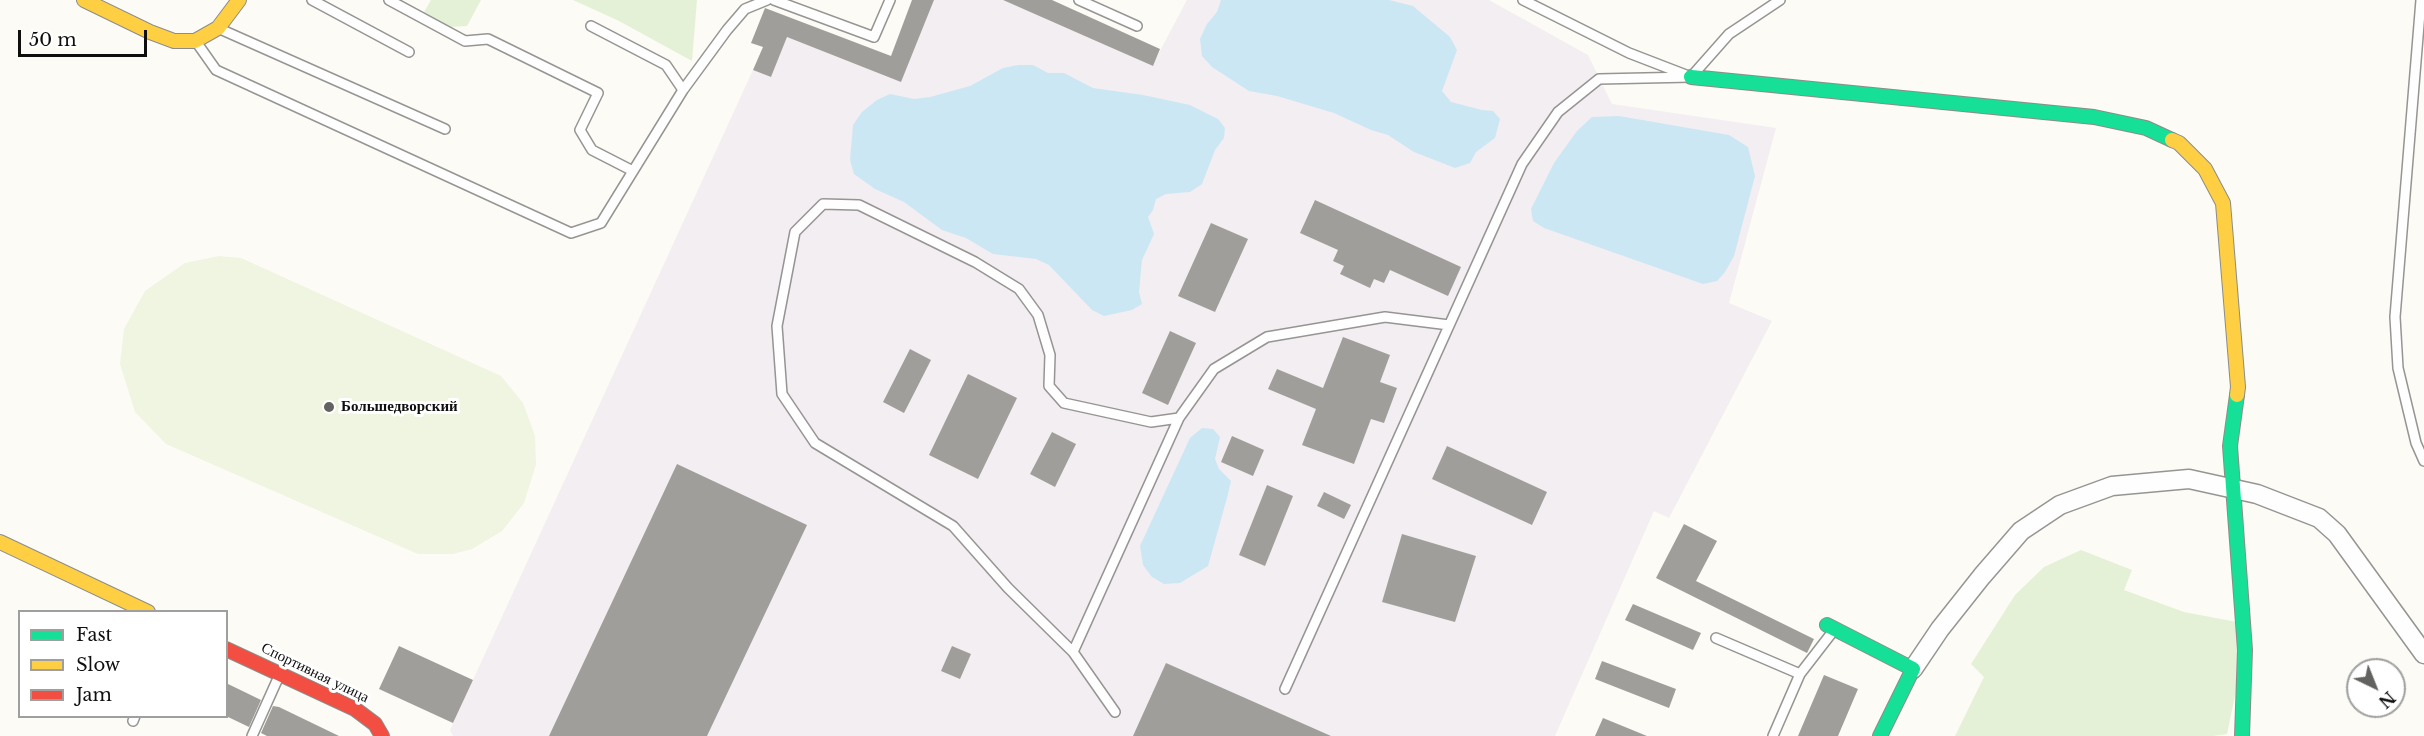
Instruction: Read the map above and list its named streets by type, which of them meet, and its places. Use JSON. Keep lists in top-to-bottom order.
{
  "streets": {
    "street": ["Спортивная улица"]
  },
  "places": ["Большедворский"],
  "legend": ["Fast", "Slow", "Jam"],
  "scale_bar": "50 m",
  "north": "bottom right"
}
